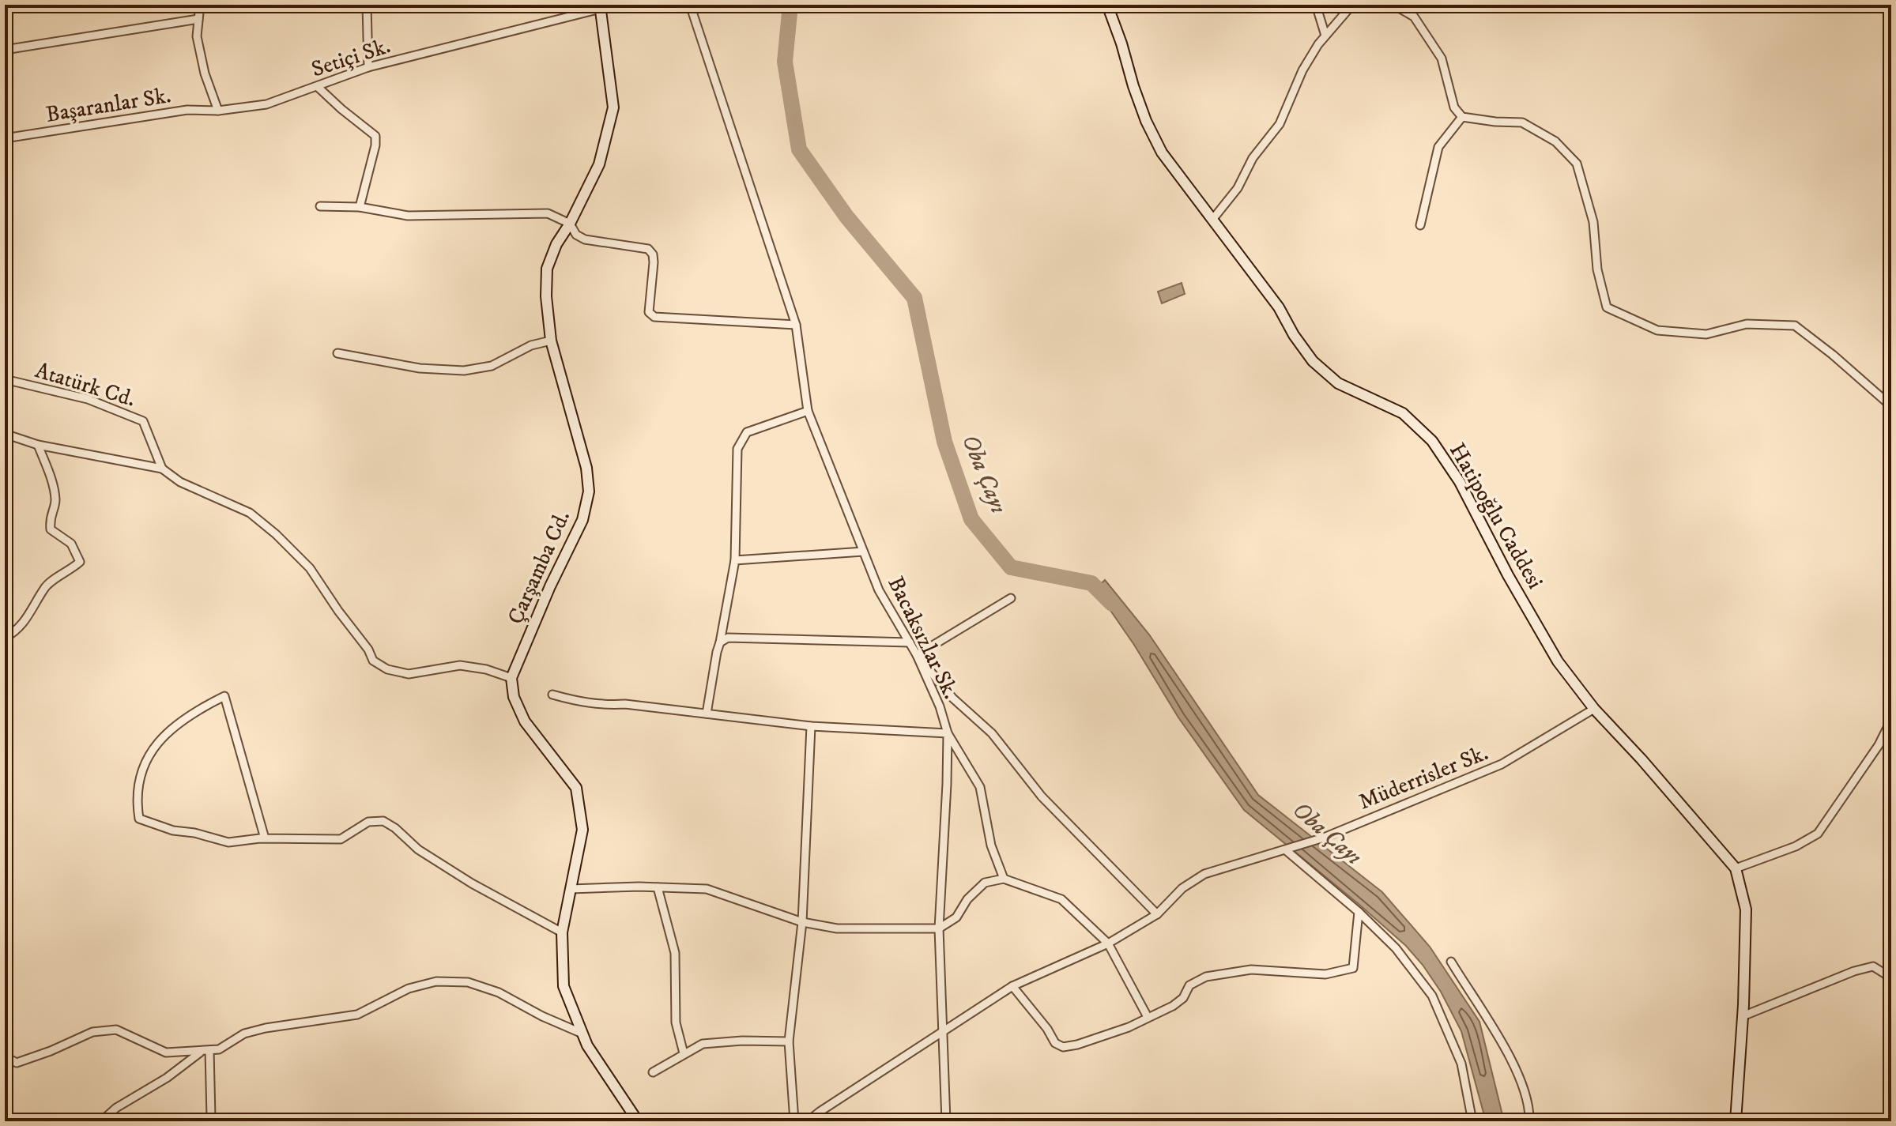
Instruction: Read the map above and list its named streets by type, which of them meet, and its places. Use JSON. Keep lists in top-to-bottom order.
{
  "streets": {
    "street": [
      "Setiçi Sk.",
      "Başaranlar Sk.",
      "Atatürk Cd.",
      "Hatipoğlu Caddesi",
      "Çarşamba Cd.",
      "Bacaksızlar Sk.",
      "Müderrisler Sk."
    ]
  },
  "crossings": [
    ["Setiçi Sk.", "Başaranlar Sk."],
    ["Setiçi Sk.", "Çarşamba Cd."],
    ["Hatipoğlu Caddesi", "Müderrisler Sk."]
  ],
  "water": ["Oba Çayı"]
}
